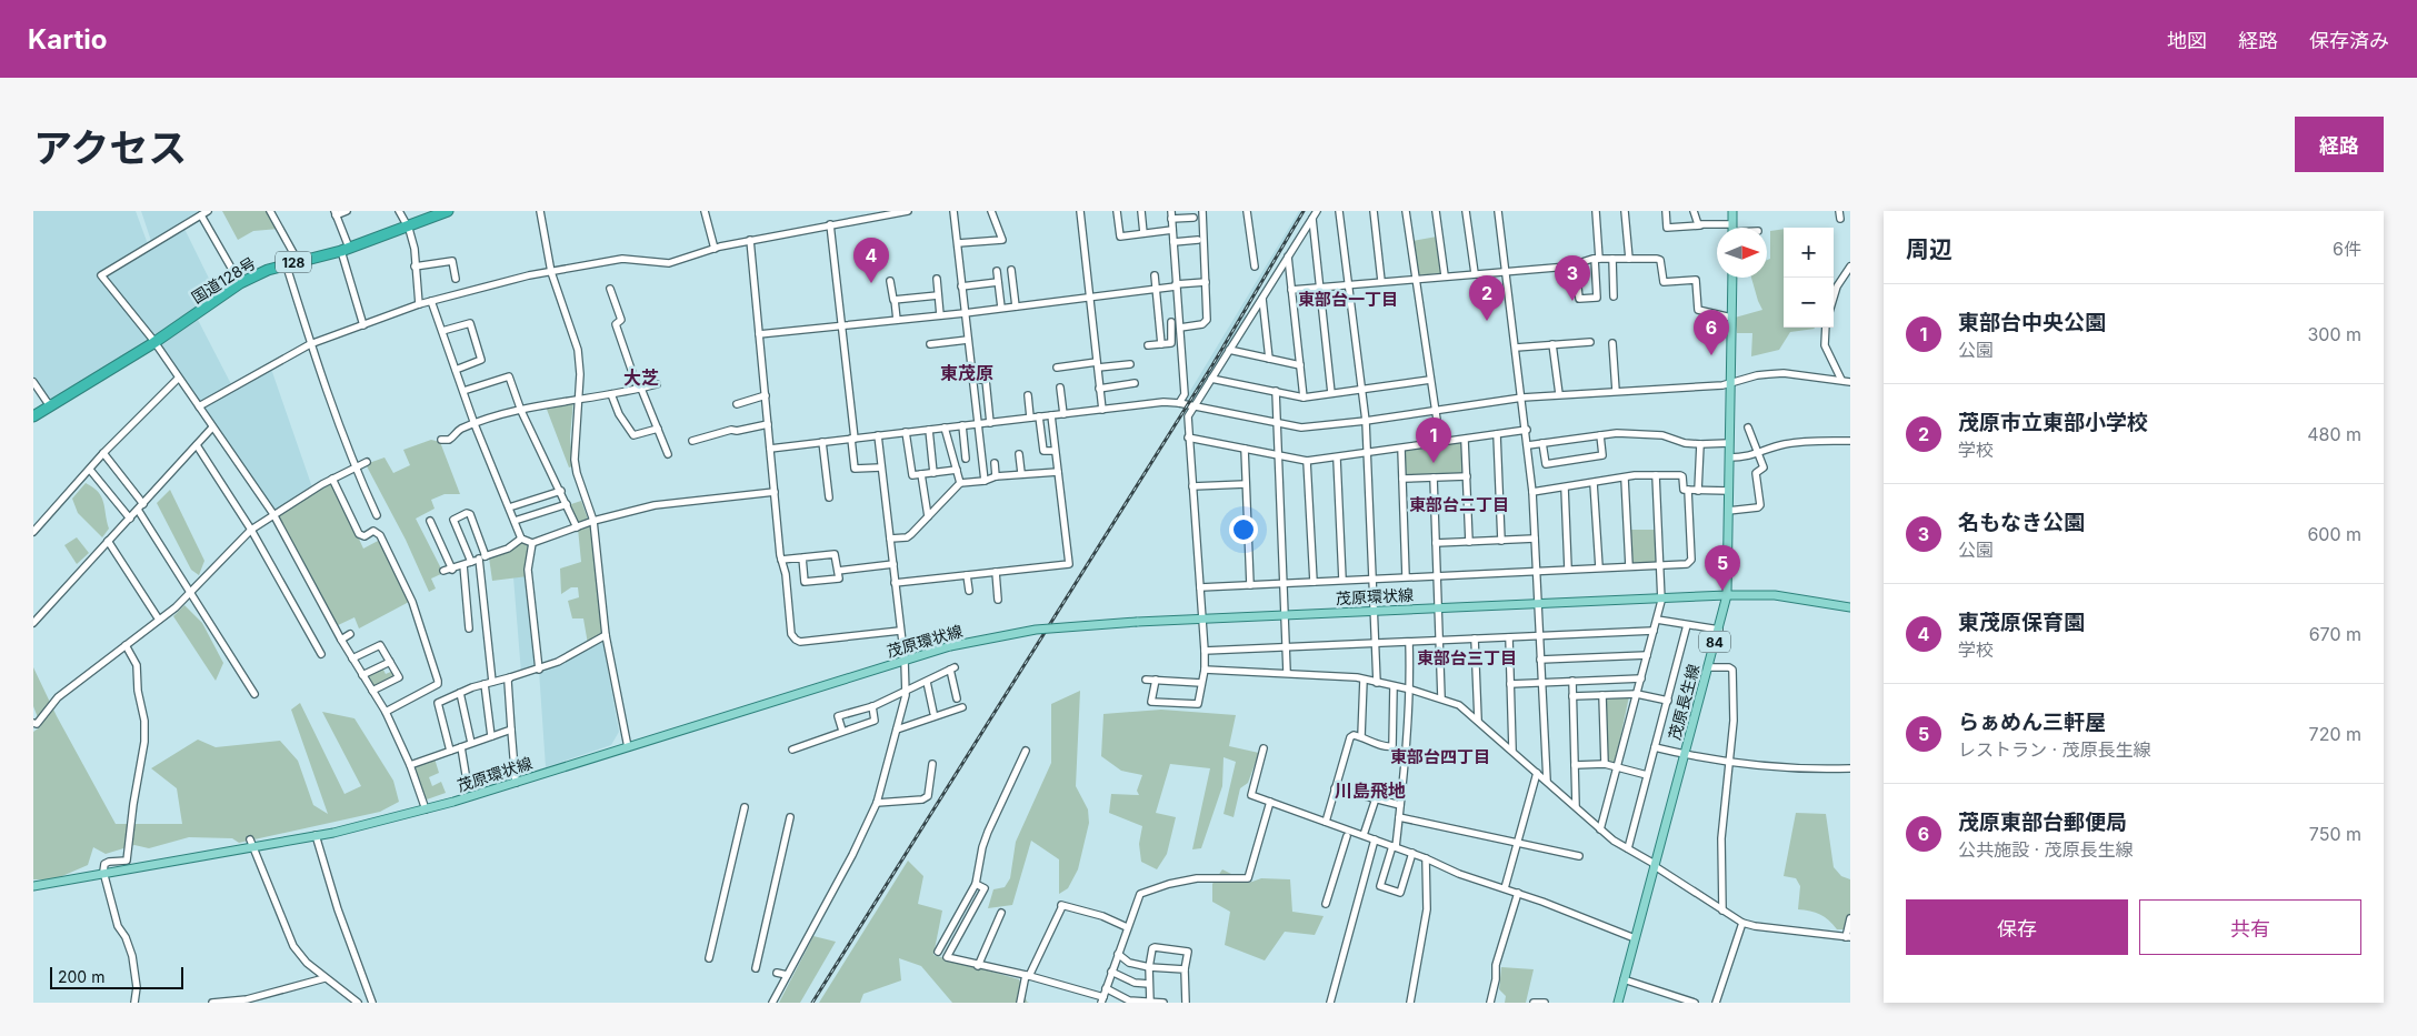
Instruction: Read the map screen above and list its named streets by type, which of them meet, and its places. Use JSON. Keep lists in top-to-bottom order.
{
  "streets": {
    "highway": ["128", "国道128号"],
    "main road": ["茂原環状線", "84", "茂原長生線"]
  },
  "crossings": [
    ["茂原環状線", "茂原長生線"]
  ],
  "districts": [
    "東部台一丁目",
    "東茂原",
    "大芝",
    "東部台二丁目",
    "東部台三丁目",
    "東部台四丁目",
    "川島飛地"
  ],
  "scale_bar": "200 m",
  "north": "right",
  "page": {
    "header": "Kartio",
    "nav": ["地図", "経路", "保存済み"],
    "title": "アクセス",
    "buttons": [
      "経路",
      ["保存", "共有"]
    ],
    "heading": ["周辺", "6件"],
    "map_buttons": ["+", "−"],
    "pins": [
      "4",
      "3",
      "2",
      "6",
      "1",
      "5"
    ],
    "list": [
      {
        "mark": "1",
        "name": "東部台中央公園",
        "note": "公園",
        "value": "300 m"
      },
      {
        "mark": "2",
        "name": "茂原市立東部小学校",
        "note": "学校",
        "value": "480 m"
      },
      {
        "mark": "3",
        "name": "名もなき公園",
        "note": "公園",
        "value": "600 m"
      },
      {
        "mark": "4",
        "name": "東茂原保育園",
        "note": "学校",
        "value": "670 m"
      },
      {
        "mark": "5",
        "name": "らぁめん三軒屋",
        "note": "レストラン · 茂原長生線",
        "value": "720 m"
      },
      {
        "mark": "6",
        "name": "茂原東部台郵便局",
        "note": "公共施設 · 茂原長生線",
        "value": "750 m"
      }
    ],
    "scale": "200 m"
  }
}
